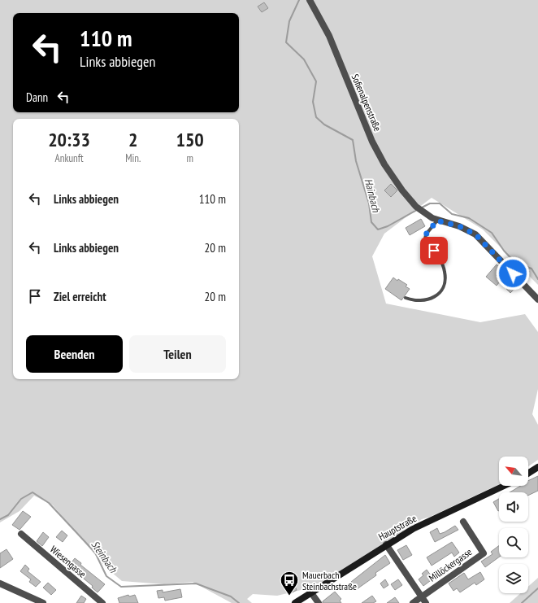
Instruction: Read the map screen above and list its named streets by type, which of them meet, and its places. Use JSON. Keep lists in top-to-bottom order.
{
  "streets": {
    "main road": ["Hauptstraße"],
    "street": ["Sofienalpenstraße", "Wiesengasse", "Millöckergasse"]
  },
  "water": ["Hainbach", "Steinbach"],
  "places": {
    "bus stop": ["Mauerbach Steinbachstraße"]
  },
  "north": "top left",
  "page": {
    "turn": ["110 m", "Links abbiegen"],
    "then": "Dann",
    "eta": [
      "20:33",
      "Ankunft",
      "2",
      "Min.",
      "150",
      "m"
    ],
    "list": [
      {
        "name": "Links abbiegen",
        "value": "110 m"
      },
      {
        "name": "Links abbiegen",
        "value": "20 m"
      },
      {
        "name": "Ziel erreicht",
        "value": "20 m"
      }
    ],
    "buttons": ["Beenden", "Teilen"]
  }
}
